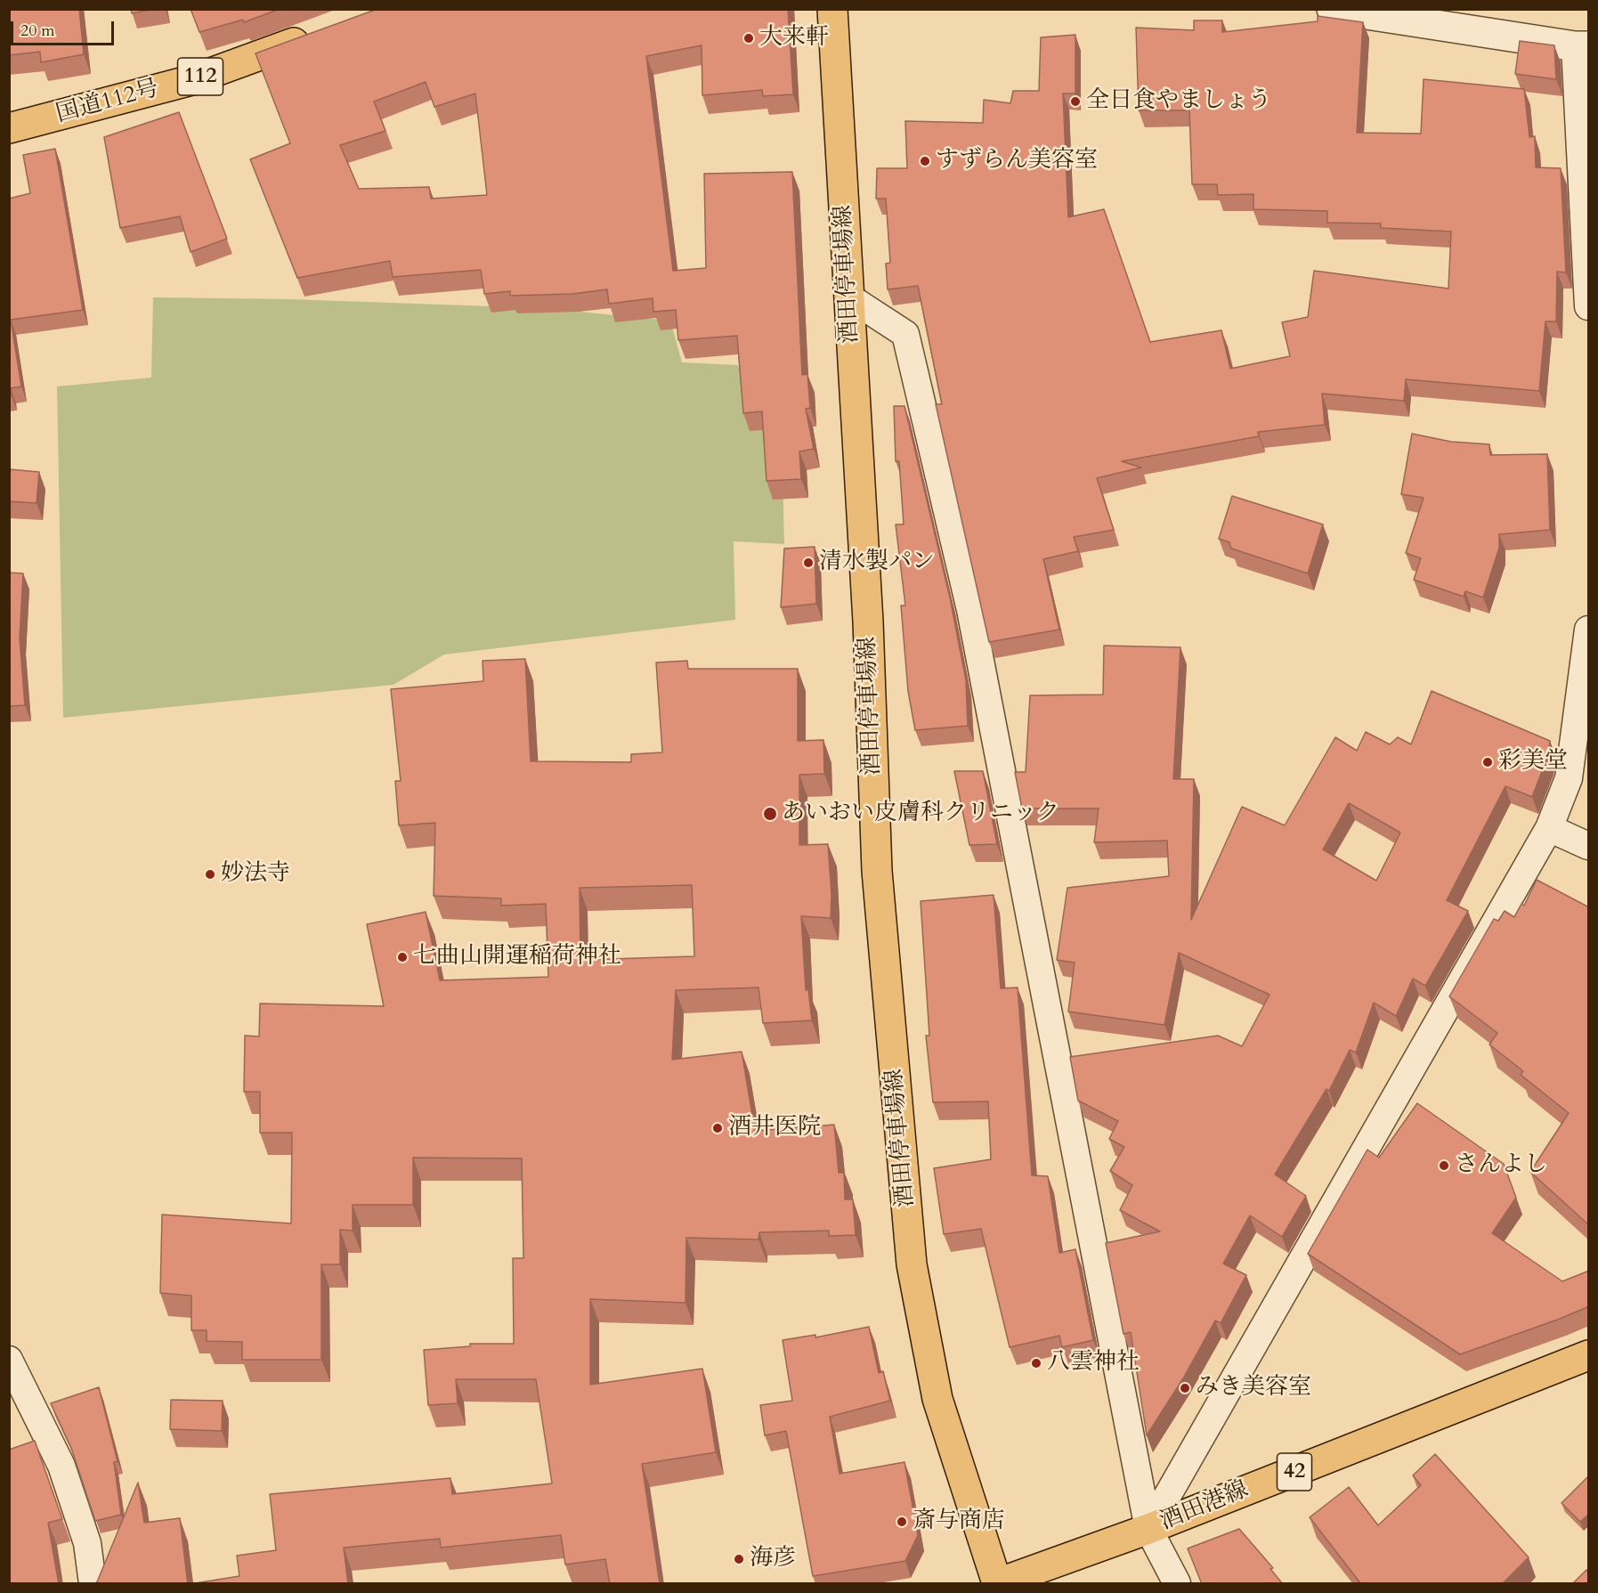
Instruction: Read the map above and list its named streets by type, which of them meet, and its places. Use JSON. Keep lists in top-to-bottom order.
{
  "streets": {
    "main road": [
      "112",
      "国道112号",
      "酒田停車場線",
      "42",
      "酒田港線"
    ]
  },
  "crossings": [
    ["酒田停車場線", "酒田港線"]
  ],
  "places": [
    "大来軒",
    "全日食やましょう",
    "すずらん美容室",
    "清水製パン",
    "彩美堂",
    "あいおい皮膚科クリニック",
    "妙法寺",
    "七曲山開運稲荷神社",
    "酒井医院",
    "さんよし",
    "八雲神社",
    "みき美容室",
    "斎与商店",
    "海彦"
  ],
  "scale_bar": "20 m"
}
